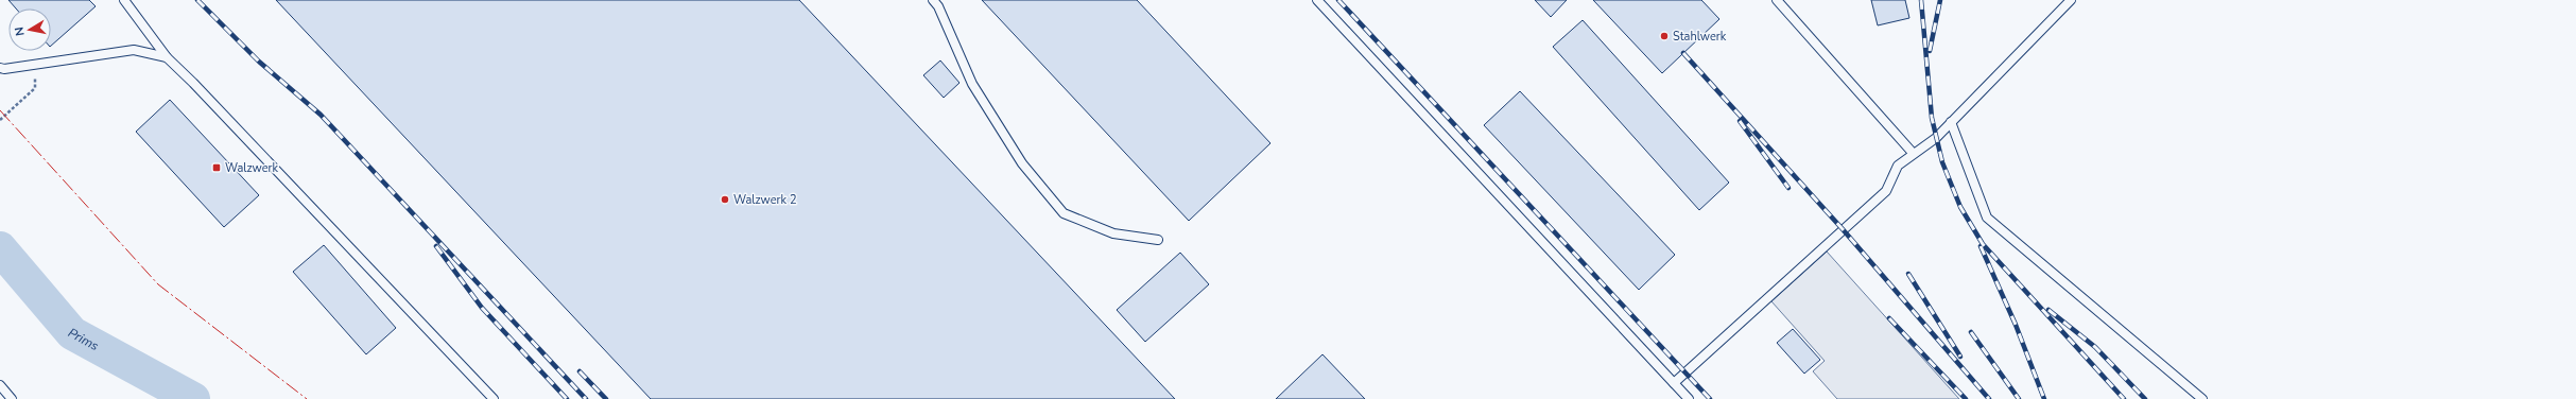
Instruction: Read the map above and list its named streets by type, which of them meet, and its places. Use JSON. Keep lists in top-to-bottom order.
{
  "water": ["Prims"],
  "places": {
    "other": ["Stahlwerk", "Walzwerk 2"],
    "transit": ["Walzwerk"]
  },
  "north": "left"
}
